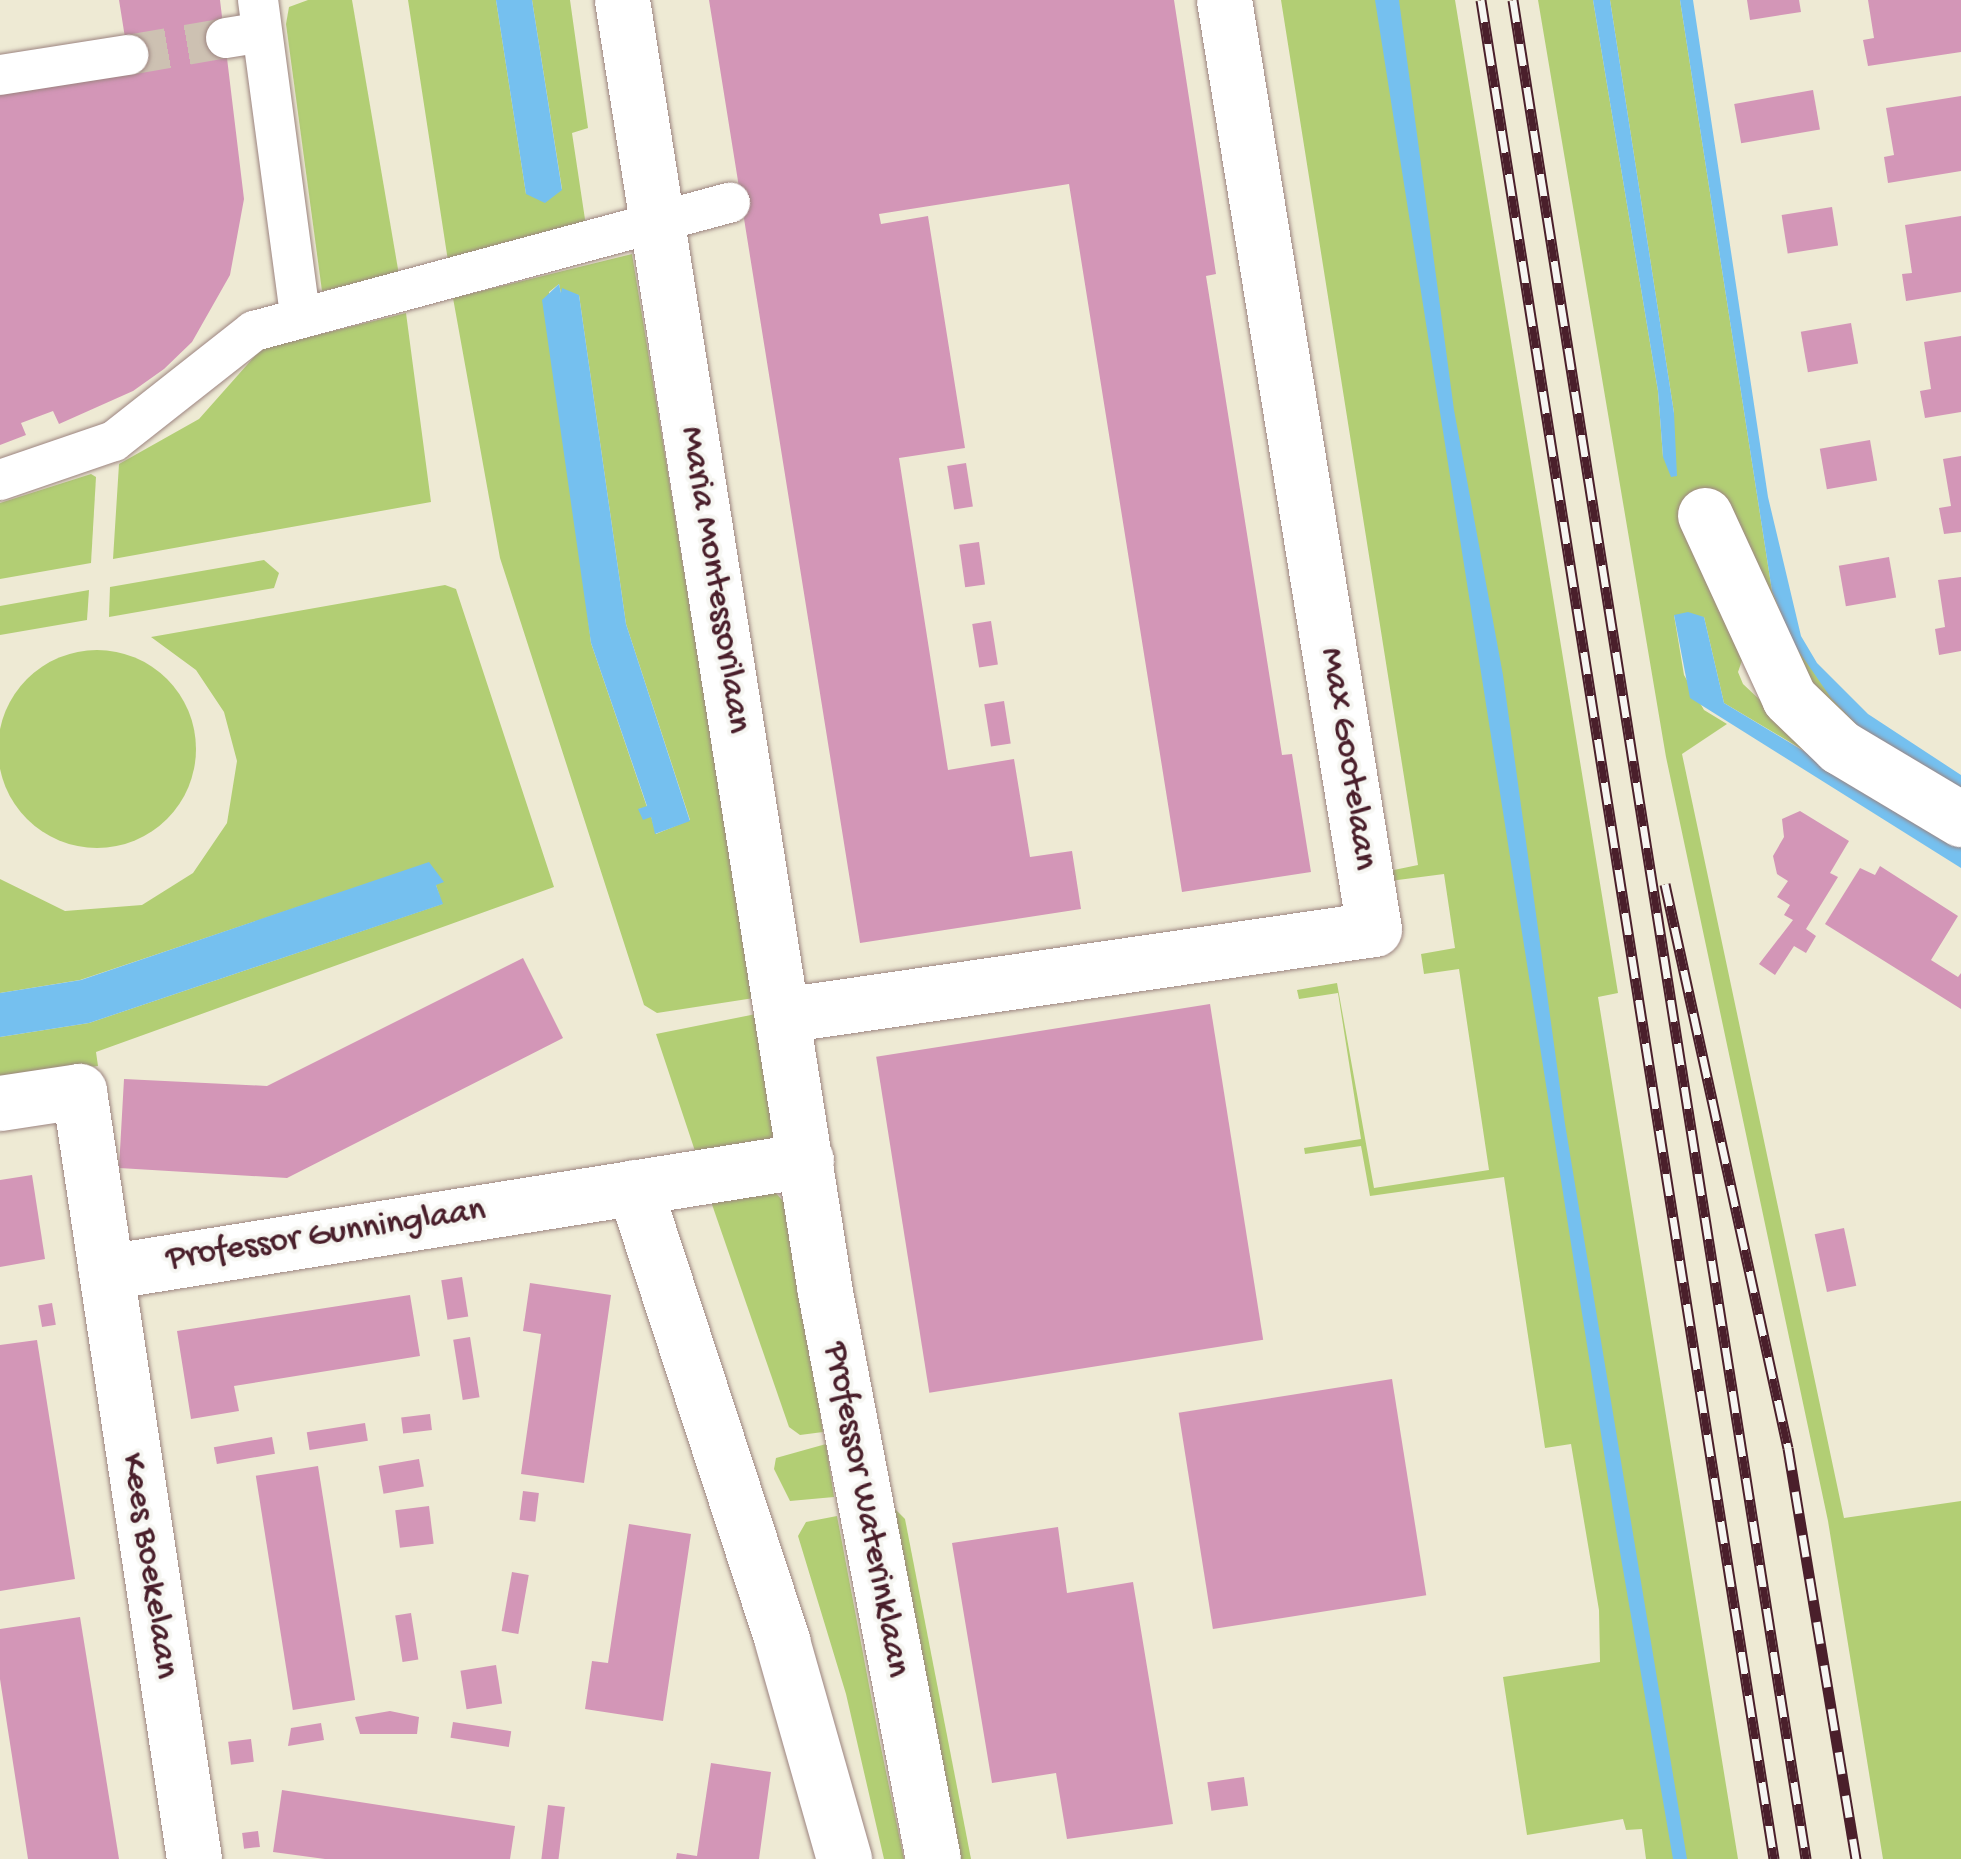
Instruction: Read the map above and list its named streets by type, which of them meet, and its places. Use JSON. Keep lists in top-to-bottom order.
{
  "streets": {
    "street": [
      "Maria Montessorilaan",
      "Max Gootelaan",
      "Professor Gunninglaan",
      "Professor Waterinklaan",
      "Kees Boekelaan"
    ]
  },
  "crossings": [
    ["Maria Montessorilaan", "Max Gootelaan"],
    ["Maria Montessorilaan", "Professor Gunninglaan"],
    ["Maria Montessorilaan", "Professor Waterinklaan"],
    ["Professor Gunninglaan", "Professor Waterinklaan"],
    ["Professor Gunninglaan", "Kees Boekelaan"]
  ]
}
